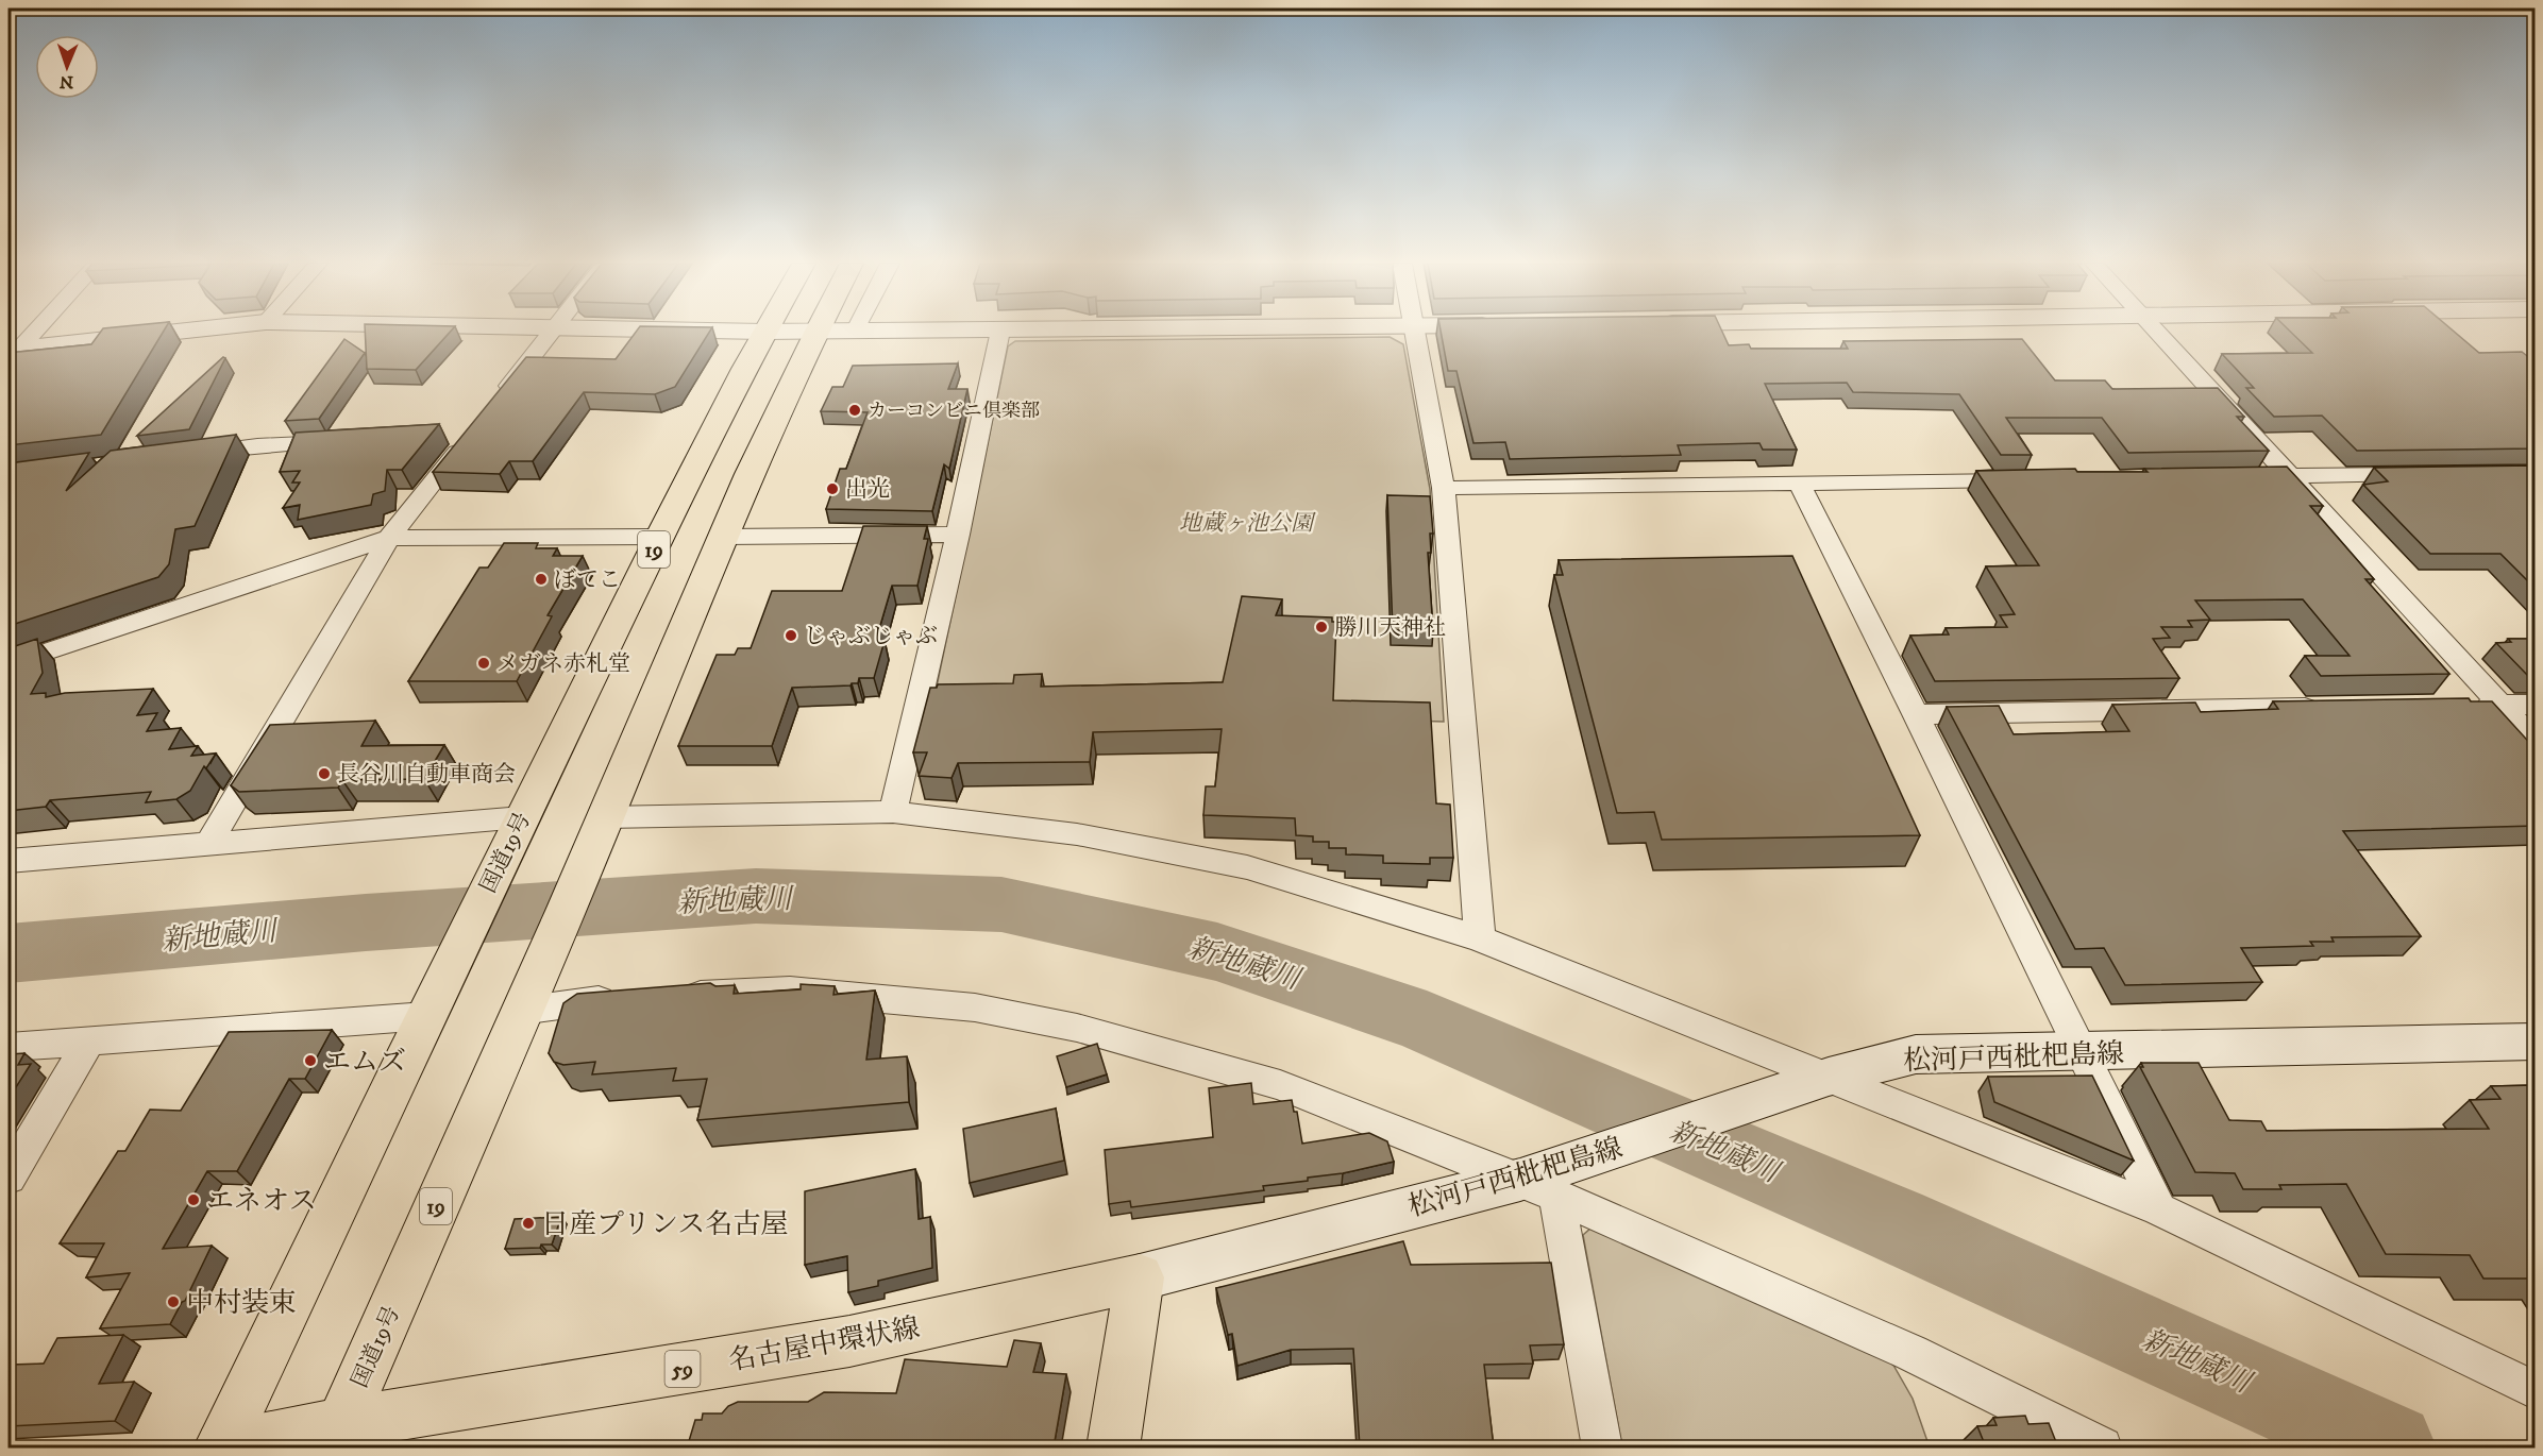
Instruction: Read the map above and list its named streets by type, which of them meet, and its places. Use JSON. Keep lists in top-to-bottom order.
{
  "streets": {
    "main road": [
      "19",
      "国道19号",
      "松河戸西枇杷島線",
      "名古屋中環状線",
      "59"
    ]
  },
  "crossings": [
    ["国道19号", "名古屋中環状線"],
    ["松河戸西枇杷島線", "名古屋中環状線"]
  ],
  "water": ["新地蔵川"],
  "parks": ["地蔵ヶ池公園"],
  "places": [
    "カーコンビニ倶楽部",
    "出光",
    "ぼてこ",
    "勝川天神社",
    "じゃぶじゃぶ",
    "メガネ赤札堂",
    "長谷川自動車商会",
    "エムズ",
    "エネオス",
    "日産プリンス名古屋",
    "中村装束"
  ],
  "north": "bottom"
}
